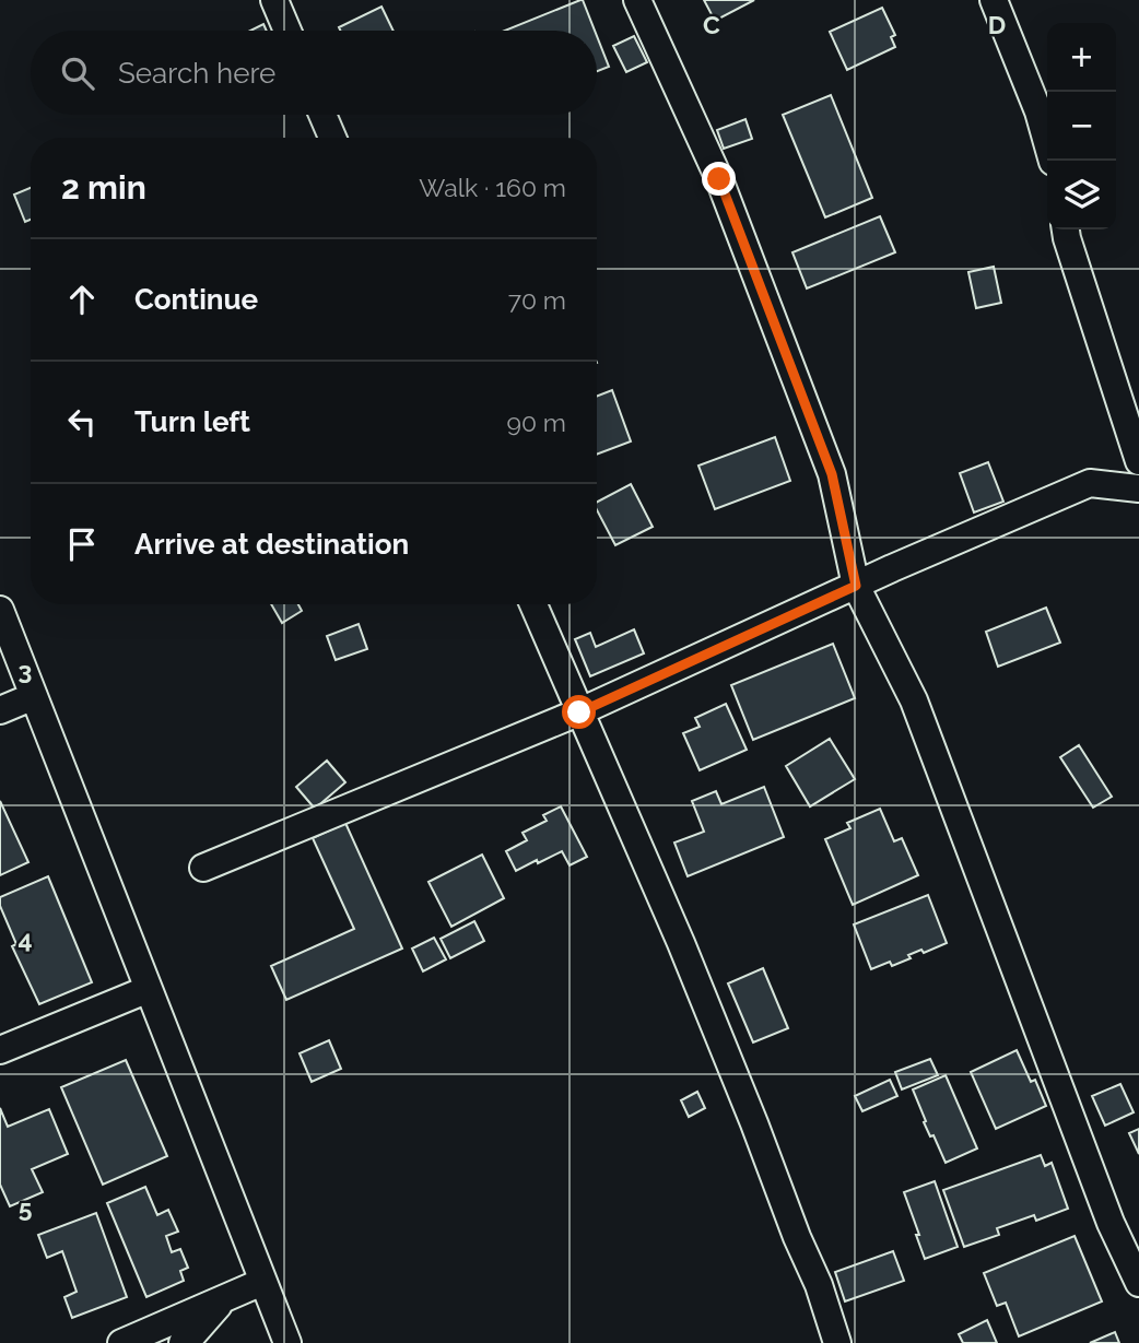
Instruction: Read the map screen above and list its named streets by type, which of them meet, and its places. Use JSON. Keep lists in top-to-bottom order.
{
  "page": {
    "map_buttons": ["+", "−"],
    "search": "Search here",
    "heading": ["2 min", "Walk · 160 m"],
    "list": [
      ["Continue", "70 m"],
      ["Turn left", "90 m"],
      "Arrive at destination"
    ]
  },
  "grid": {
    "columns": ["C", "D"],
    "rows": ["3", "4", "5"]
  }
}
